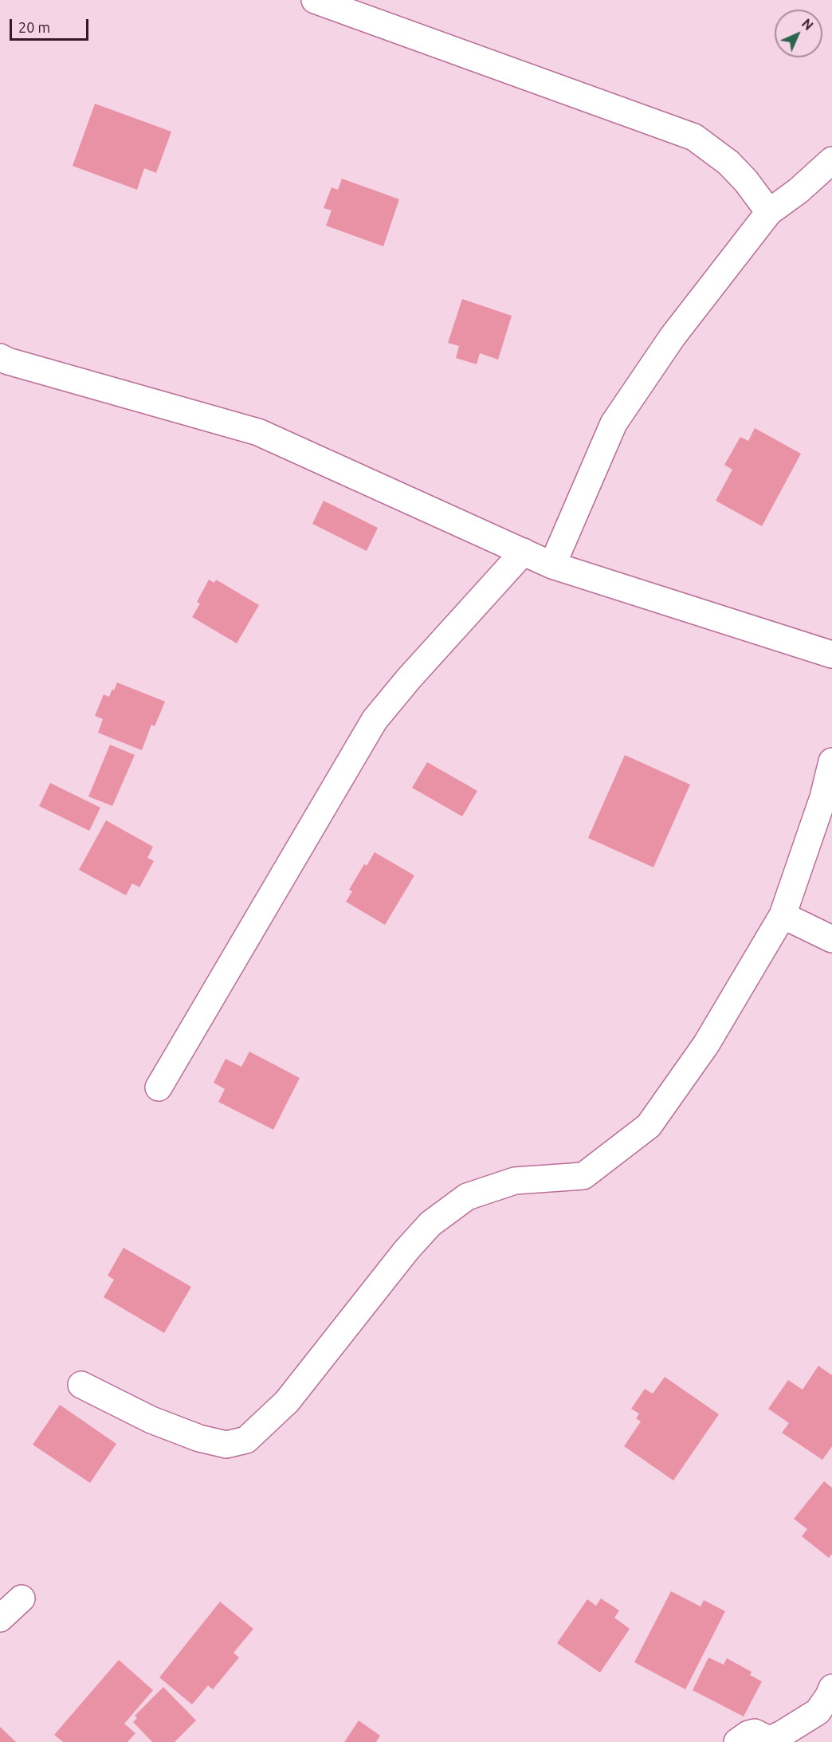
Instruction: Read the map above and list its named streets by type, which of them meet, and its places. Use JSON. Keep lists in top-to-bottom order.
{
  "scale_bar": "20 m",
  "north": "top right"
}
